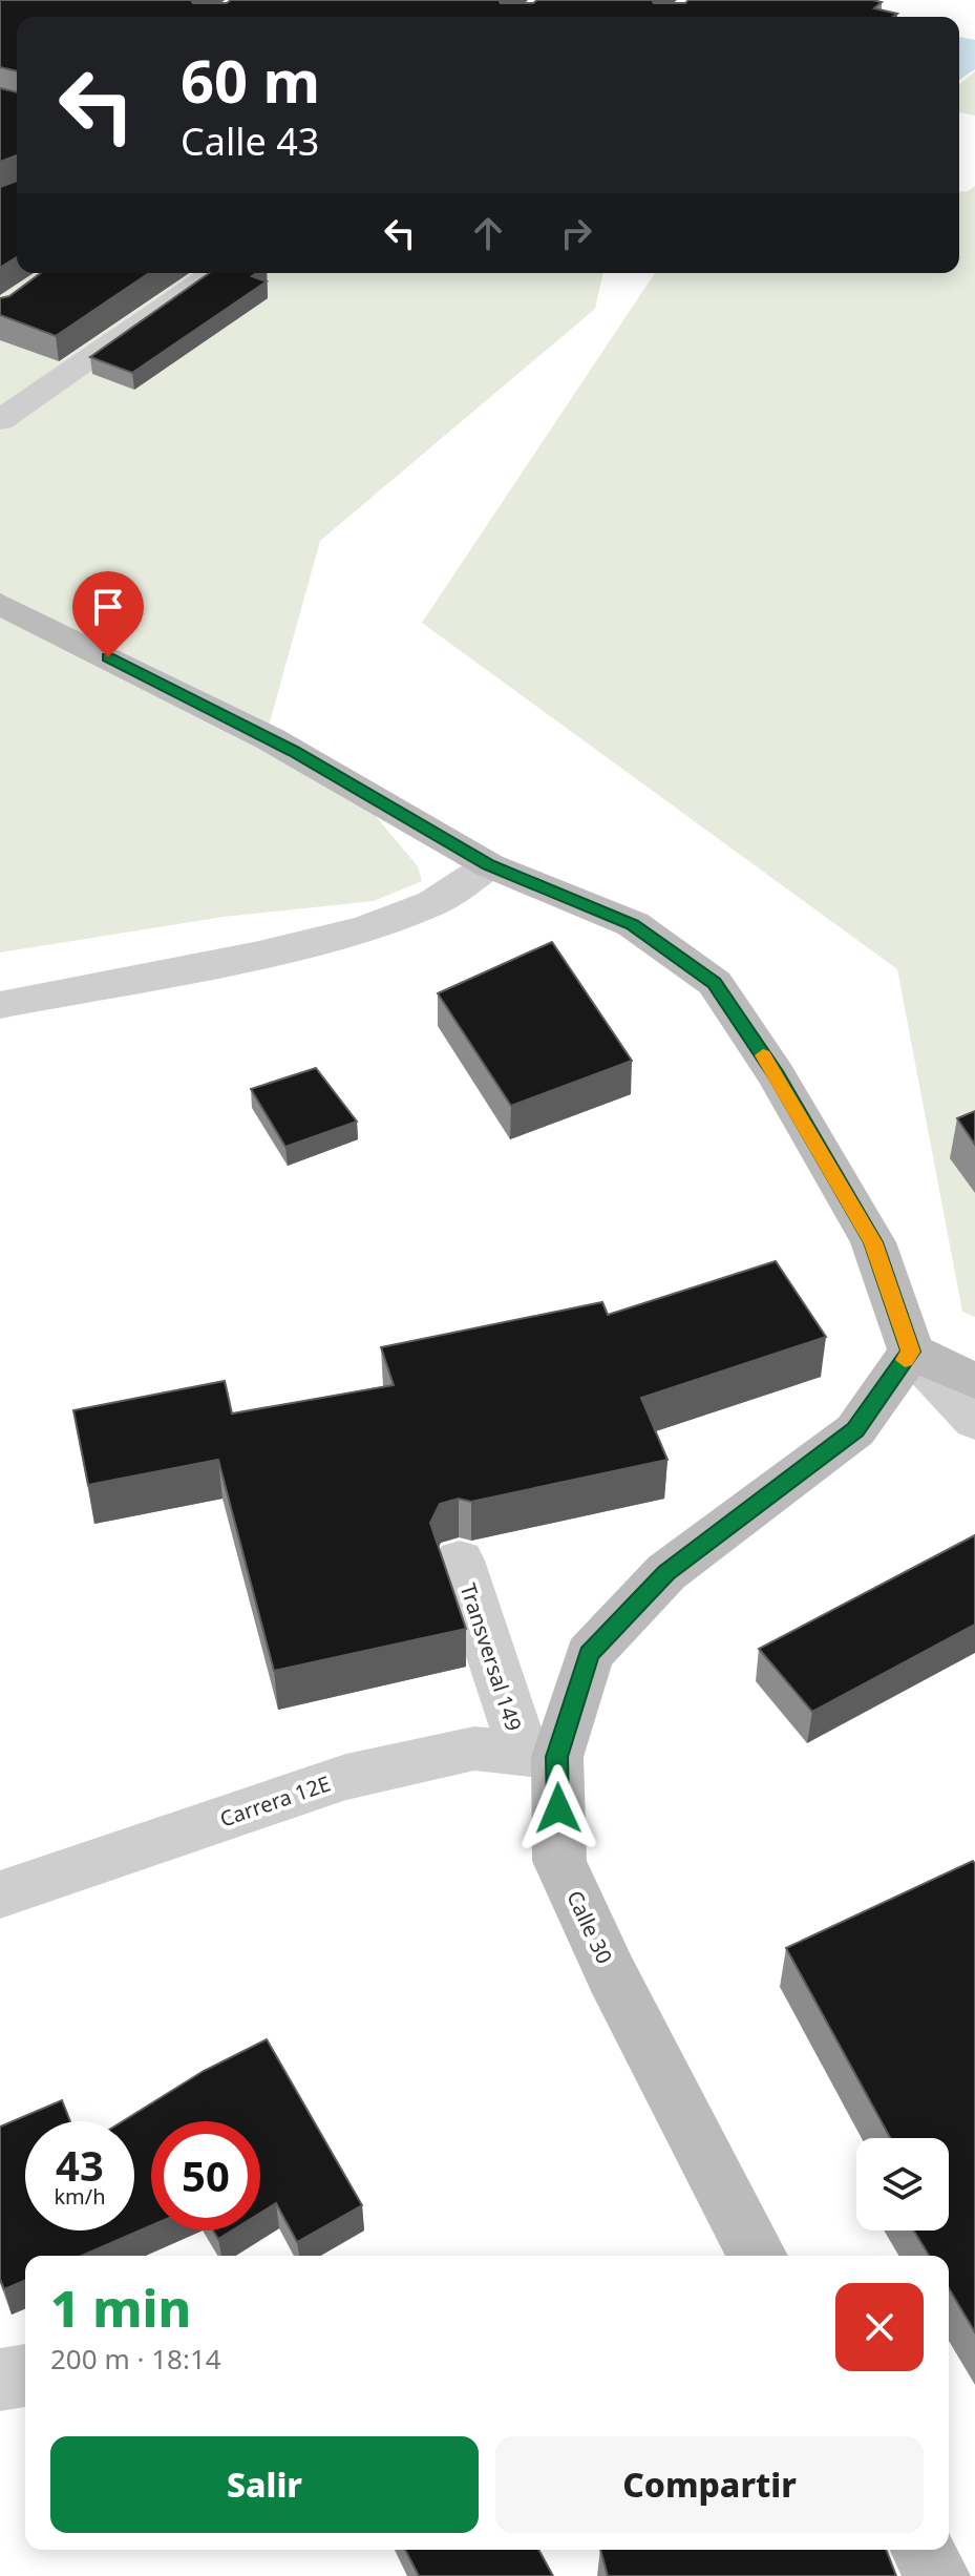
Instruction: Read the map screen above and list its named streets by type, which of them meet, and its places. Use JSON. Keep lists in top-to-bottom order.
{
  "streets": {
    "main road": ["Calle 30"],
    "street": ["Transversal 149", "Carrera 12E"]
  },
  "crossings": [
    ["Transversal 149", "Carrera 12E"],
    ["Transversal 149", "Calle 30"],
    ["Carrera 12E", "Calle 30"]
  ],
  "page": {
    "turn": ["60 m", "Calle 43"],
    "speed": "43 km/h",
    "limit": "50",
    "heading": ["1 min", "200 m · 18:14"],
    "buttons": ["Salir", "Compartir"]
  }
}
